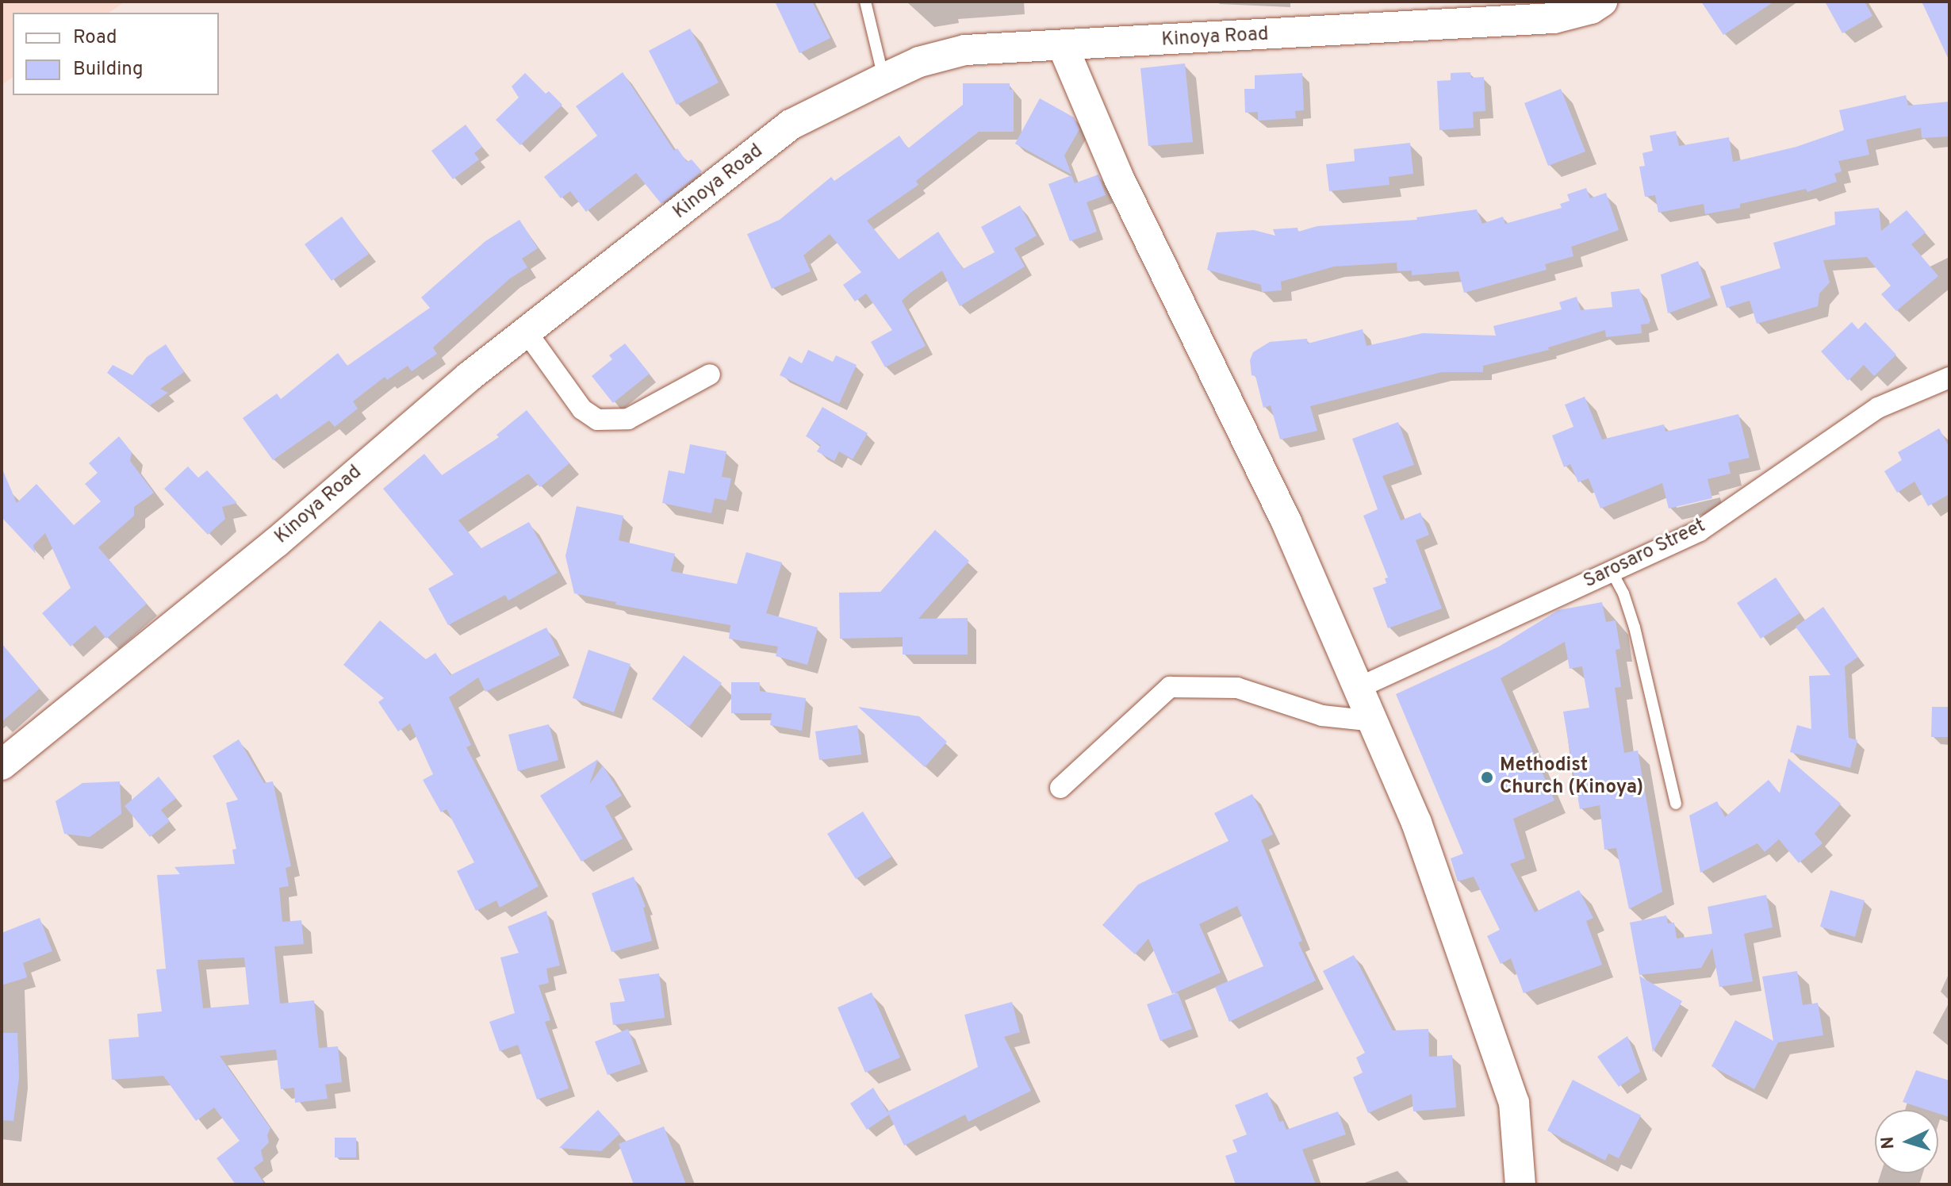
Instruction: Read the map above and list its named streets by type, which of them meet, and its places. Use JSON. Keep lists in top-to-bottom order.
{
  "streets": {
    "main road": ["Kinoya Road"],
    "street": ["Sarosaro Street"]
  },
  "places": ["Methodist Church (Kinoya)"],
  "legend": ["Road", "Building"],
  "north": "left"
}
